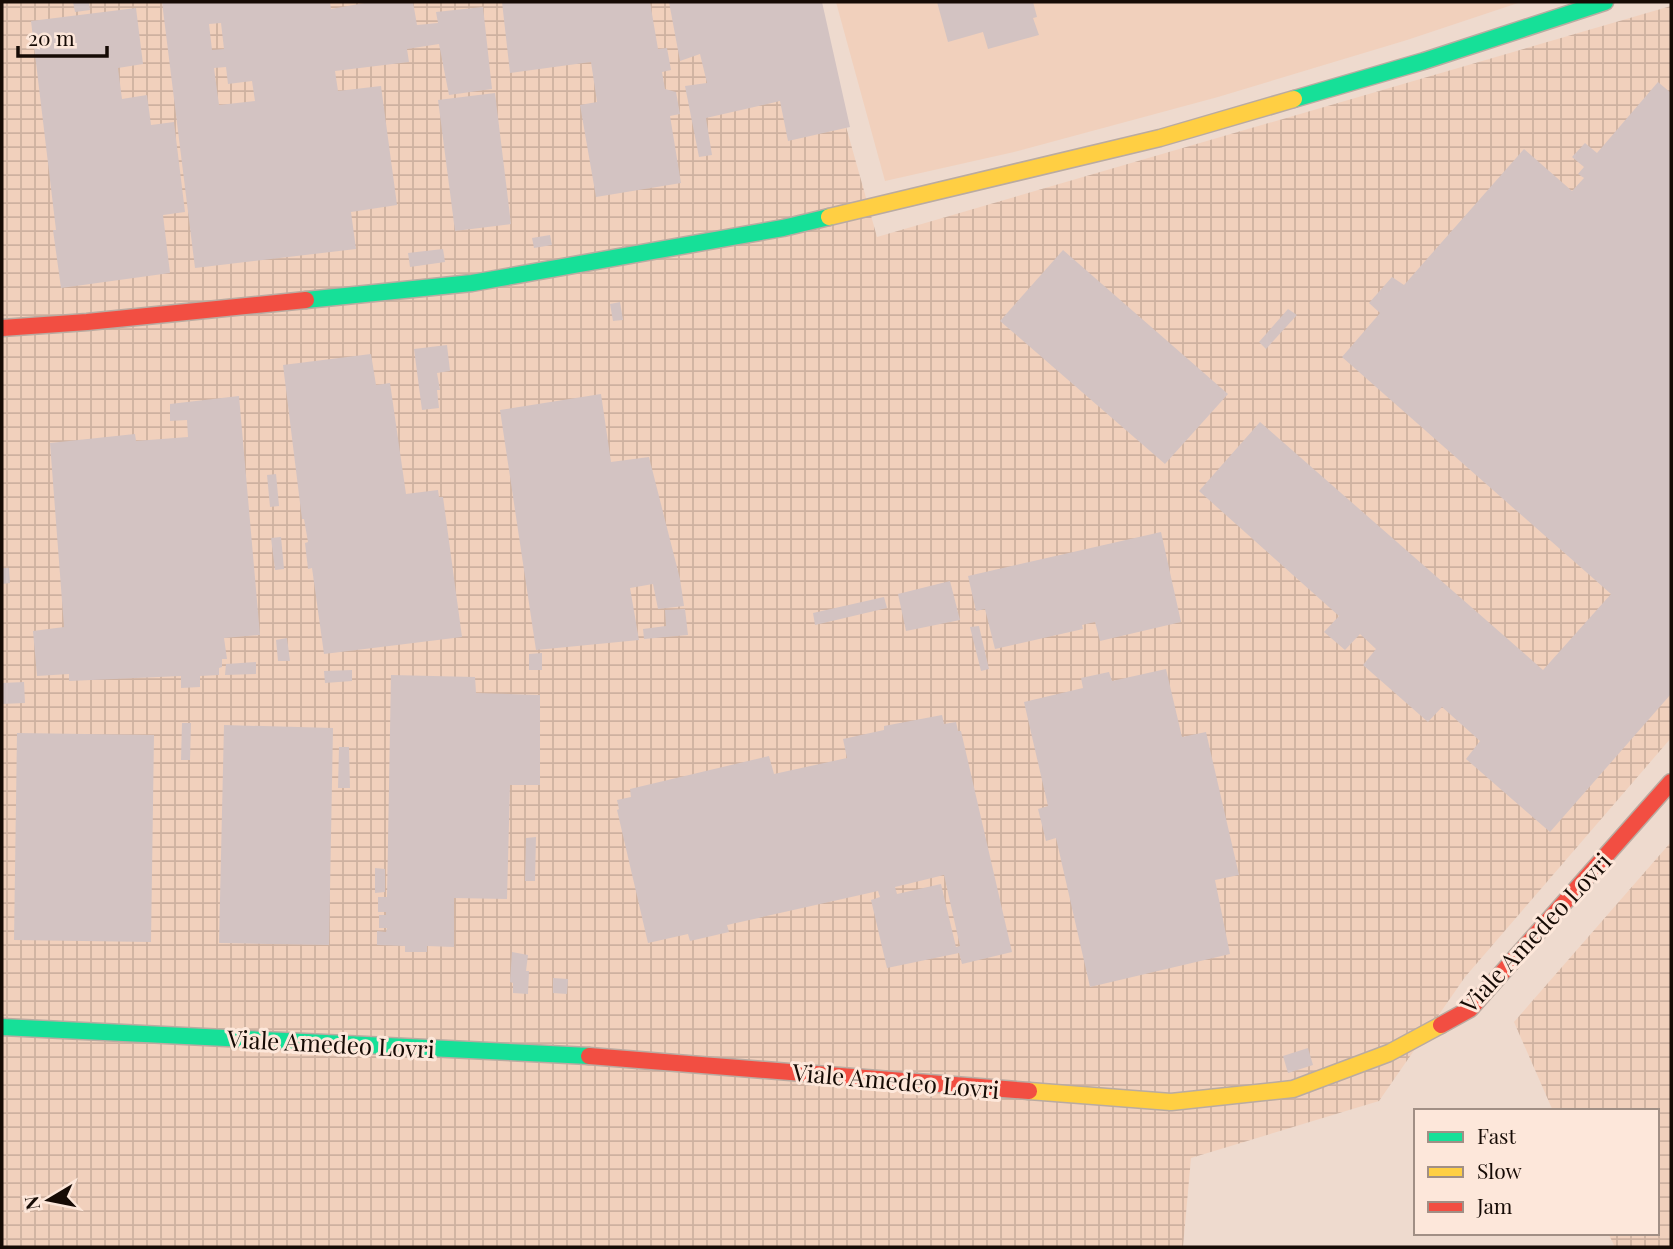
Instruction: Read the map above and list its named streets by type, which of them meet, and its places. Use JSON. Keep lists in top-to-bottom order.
{
  "streets": {
    "street": ["Viale Amedeo Lovri"]
  },
  "legend": ["Fast", "Slow", "Jam"],
  "scale_bar": "20 m",
  "north": "left"
}
